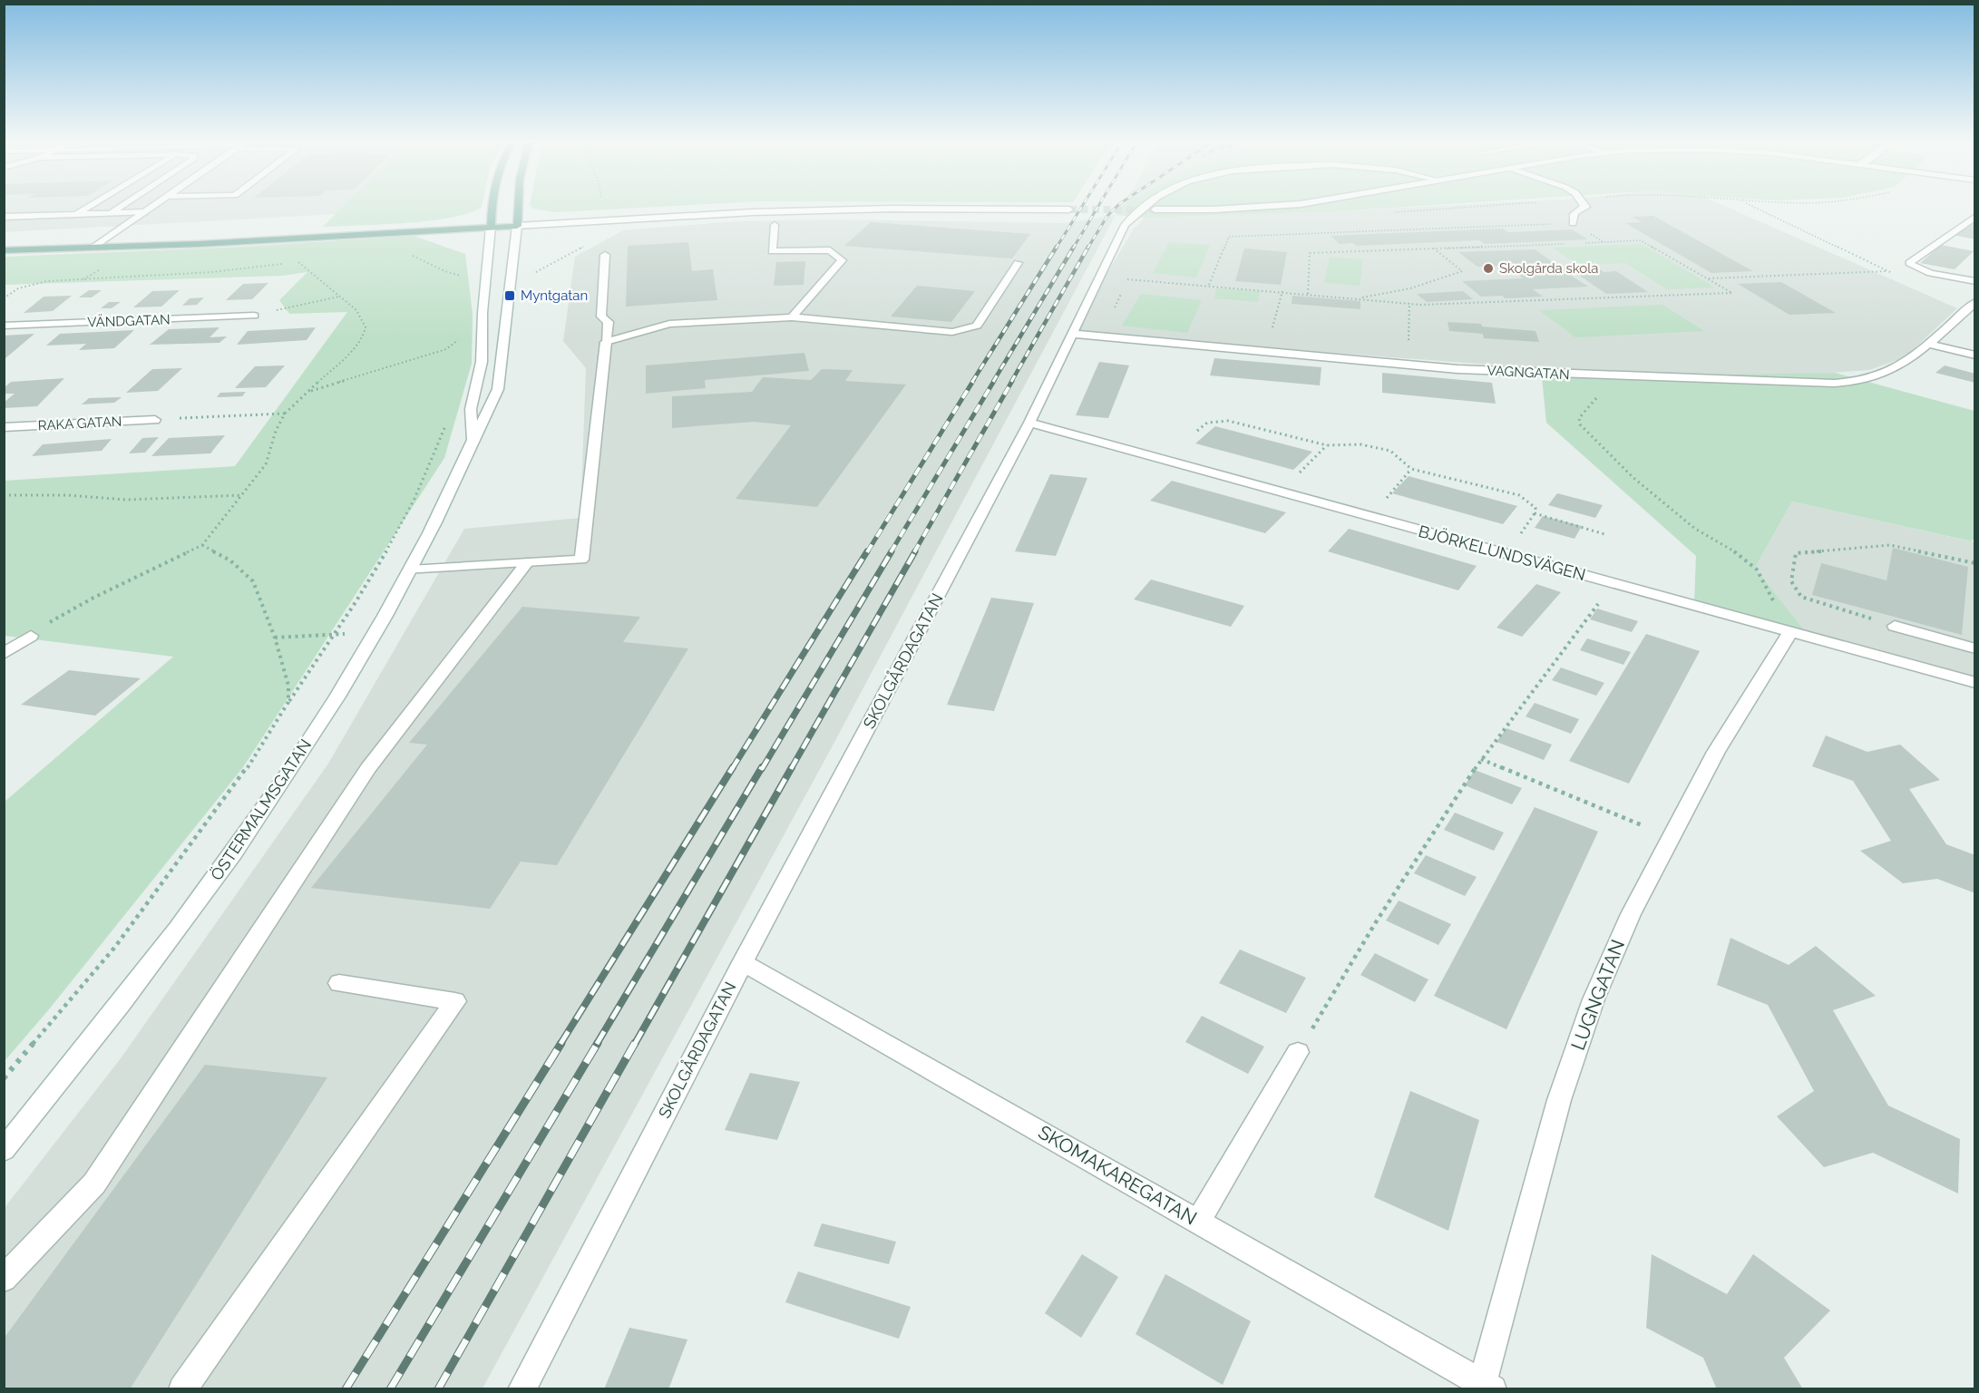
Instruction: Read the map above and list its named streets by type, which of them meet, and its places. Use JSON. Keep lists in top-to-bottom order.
{
  "streets": {
    "main road": ["ÖSTERMALMSGATAN"],
    "street": [
      "VÄNDGATAN",
      "VAGNGATAN",
      "RAKA GATAN",
      "BJÖRKELUNDSVÄGEN",
      "SKOLGÅRDAGATAN",
      "LUGNGATAN",
      "SKOMAKAREGATAN"
    ]
  },
  "crossings": [
    ["VAGNGATAN", "SKOLGÅRDAGATAN"],
    ["BJÖRKELUNDSVÄGEN", "SKOLGÅRDAGATAN"],
    ["BJÖRKELUNDSVÄGEN", "LUGNGATAN"],
    ["SKOLGÅRDAGATAN", "SKOMAKAREGATAN"],
    ["LUGNGATAN", "SKOMAKAREGATAN"]
  ],
  "places": {
    "other": ["Skolgårda skola"],
    "transit": ["Myntgatan"]
  }
}
